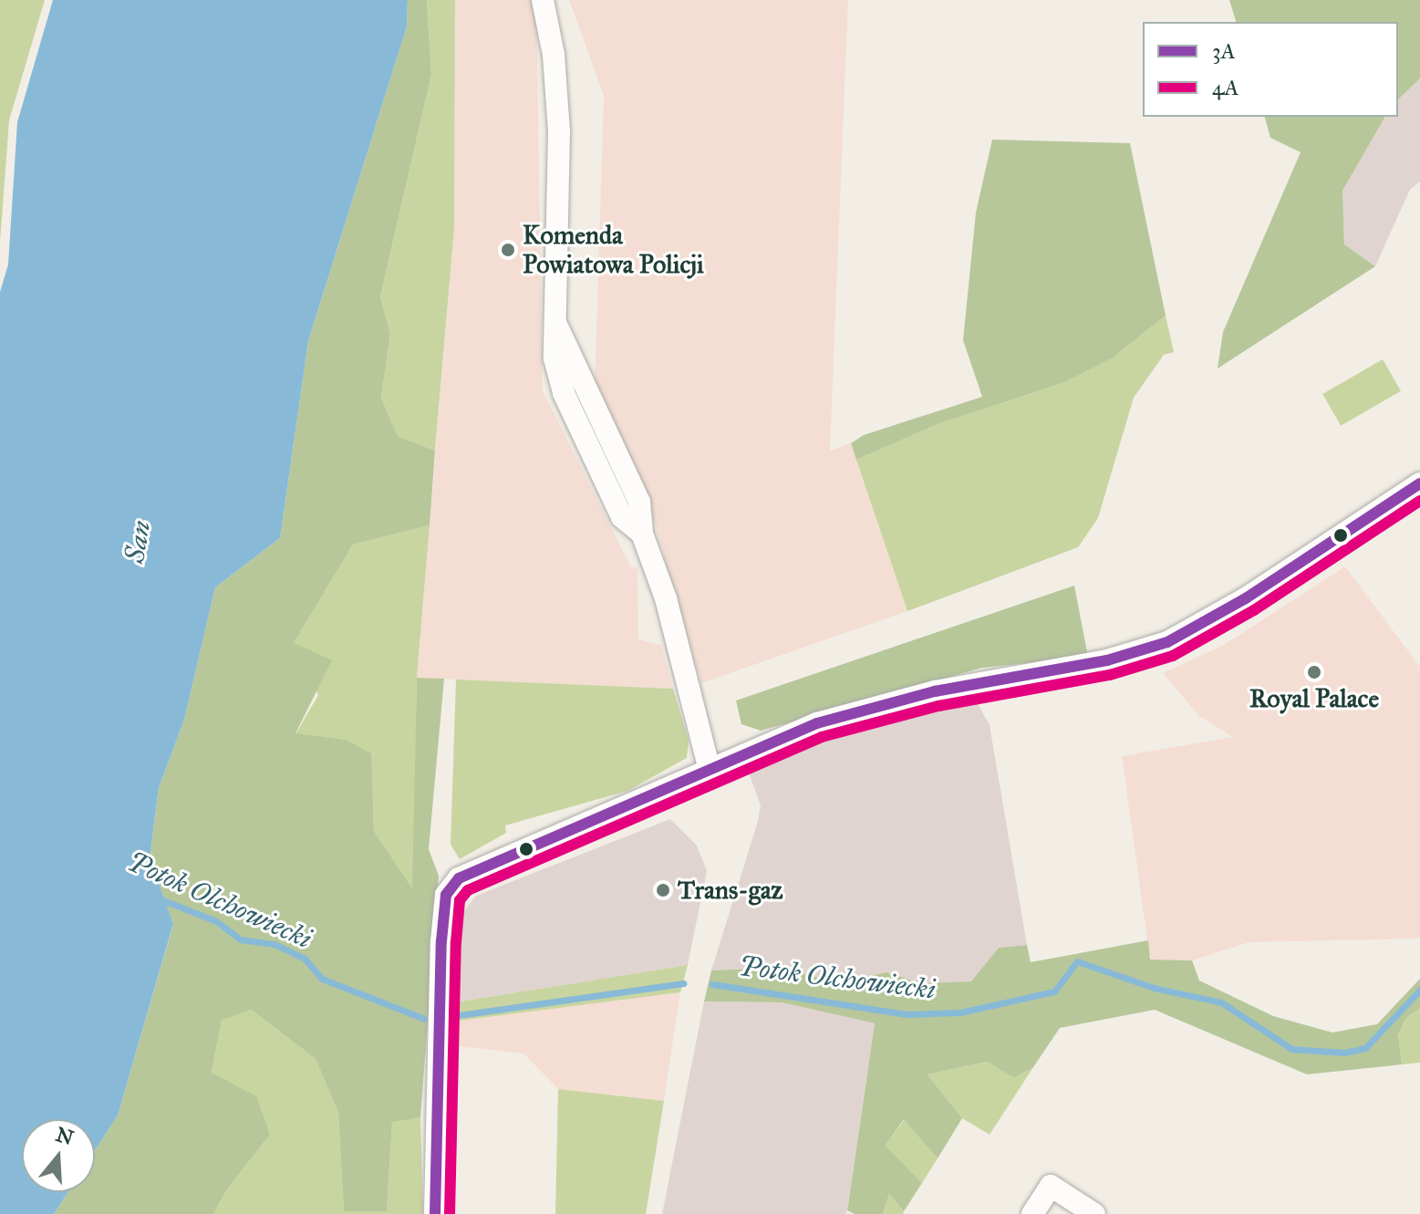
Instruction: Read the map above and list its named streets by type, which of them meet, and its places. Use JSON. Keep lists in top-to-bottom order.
{
  "water": ["San", "Potok Olchowiecki"],
  "places": ["Komenda Powiatowa Policji", "Royal Palace", "Trans-gaz"],
  "lines": ["transit line 3A", "transit line 4A"],
  "legend": ["3A", "4A"],
  "north": "top"
}
